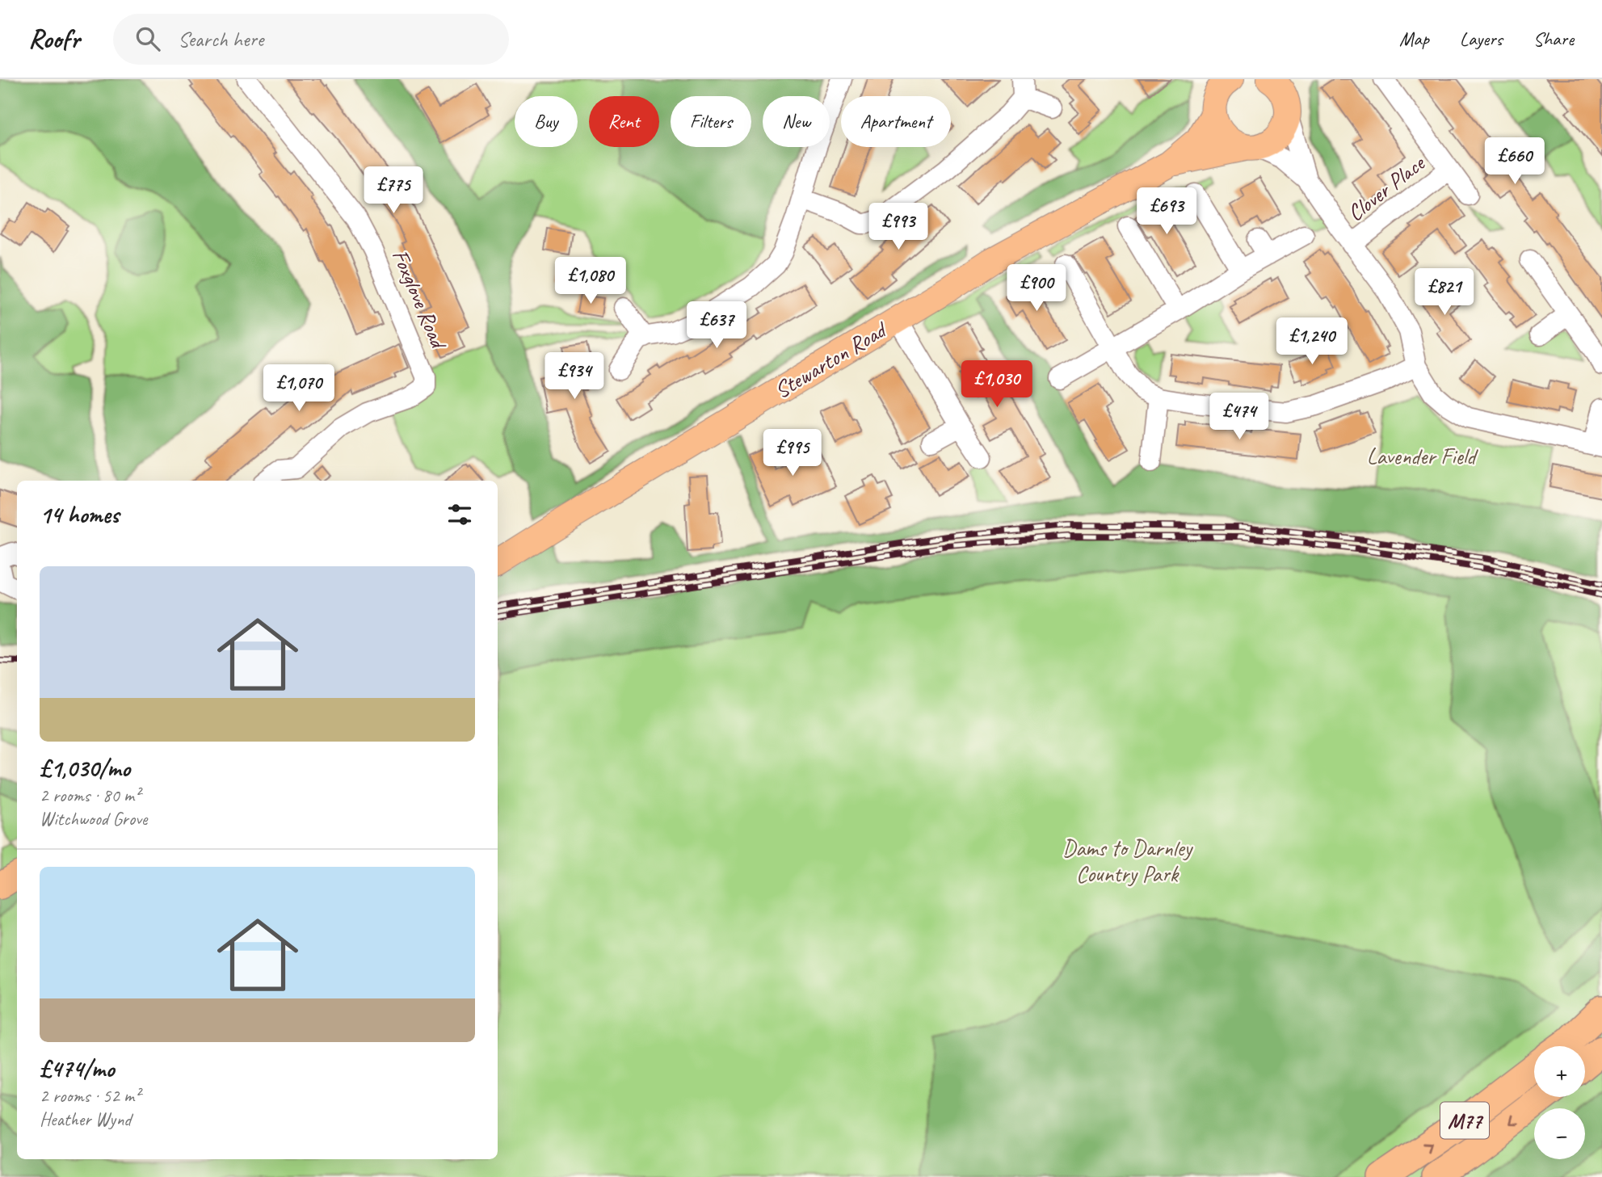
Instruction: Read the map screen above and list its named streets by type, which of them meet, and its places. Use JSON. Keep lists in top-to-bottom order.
{
  "streets": {
    "highway": ["M77"],
    "main road": ["Stewarton Road"],
    "street": ["Clover Place", "Foxglove Road"]
  },
  "parks": ["Lavender Field", "Dams to Darnley Country Park"],
  "page": {
    "header": "Roofr",
    "search": "Search here",
    "nav": ["Map", "Layers", "Share"],
    "chip": [
      "Buy",
      "Rent",
      "Filters",
      "New",
      "Apartment"
    ],
    "price": [
      "£660",
      "£775",
      "£693",
      "£993",
      "£1,080",
      "£900",
      "£821",
      "£637",
      "£1,240",
      "£934",
      "£1,030",
      "£1,070",
      "£474",
      "£995"
    ],
    "heading": "14 homes",
    "list": [
      {
        "name": "£1,030/mo",
        "note": "2 rooms · 80 m² · Witchwood Grove"
      },
      {
        "name": "£474/mo",
        "note": "2 rooms · 52 m² · Heather Wynd"
      }
    ],
    "map_buttons": ["+", "−"]
  }
}
